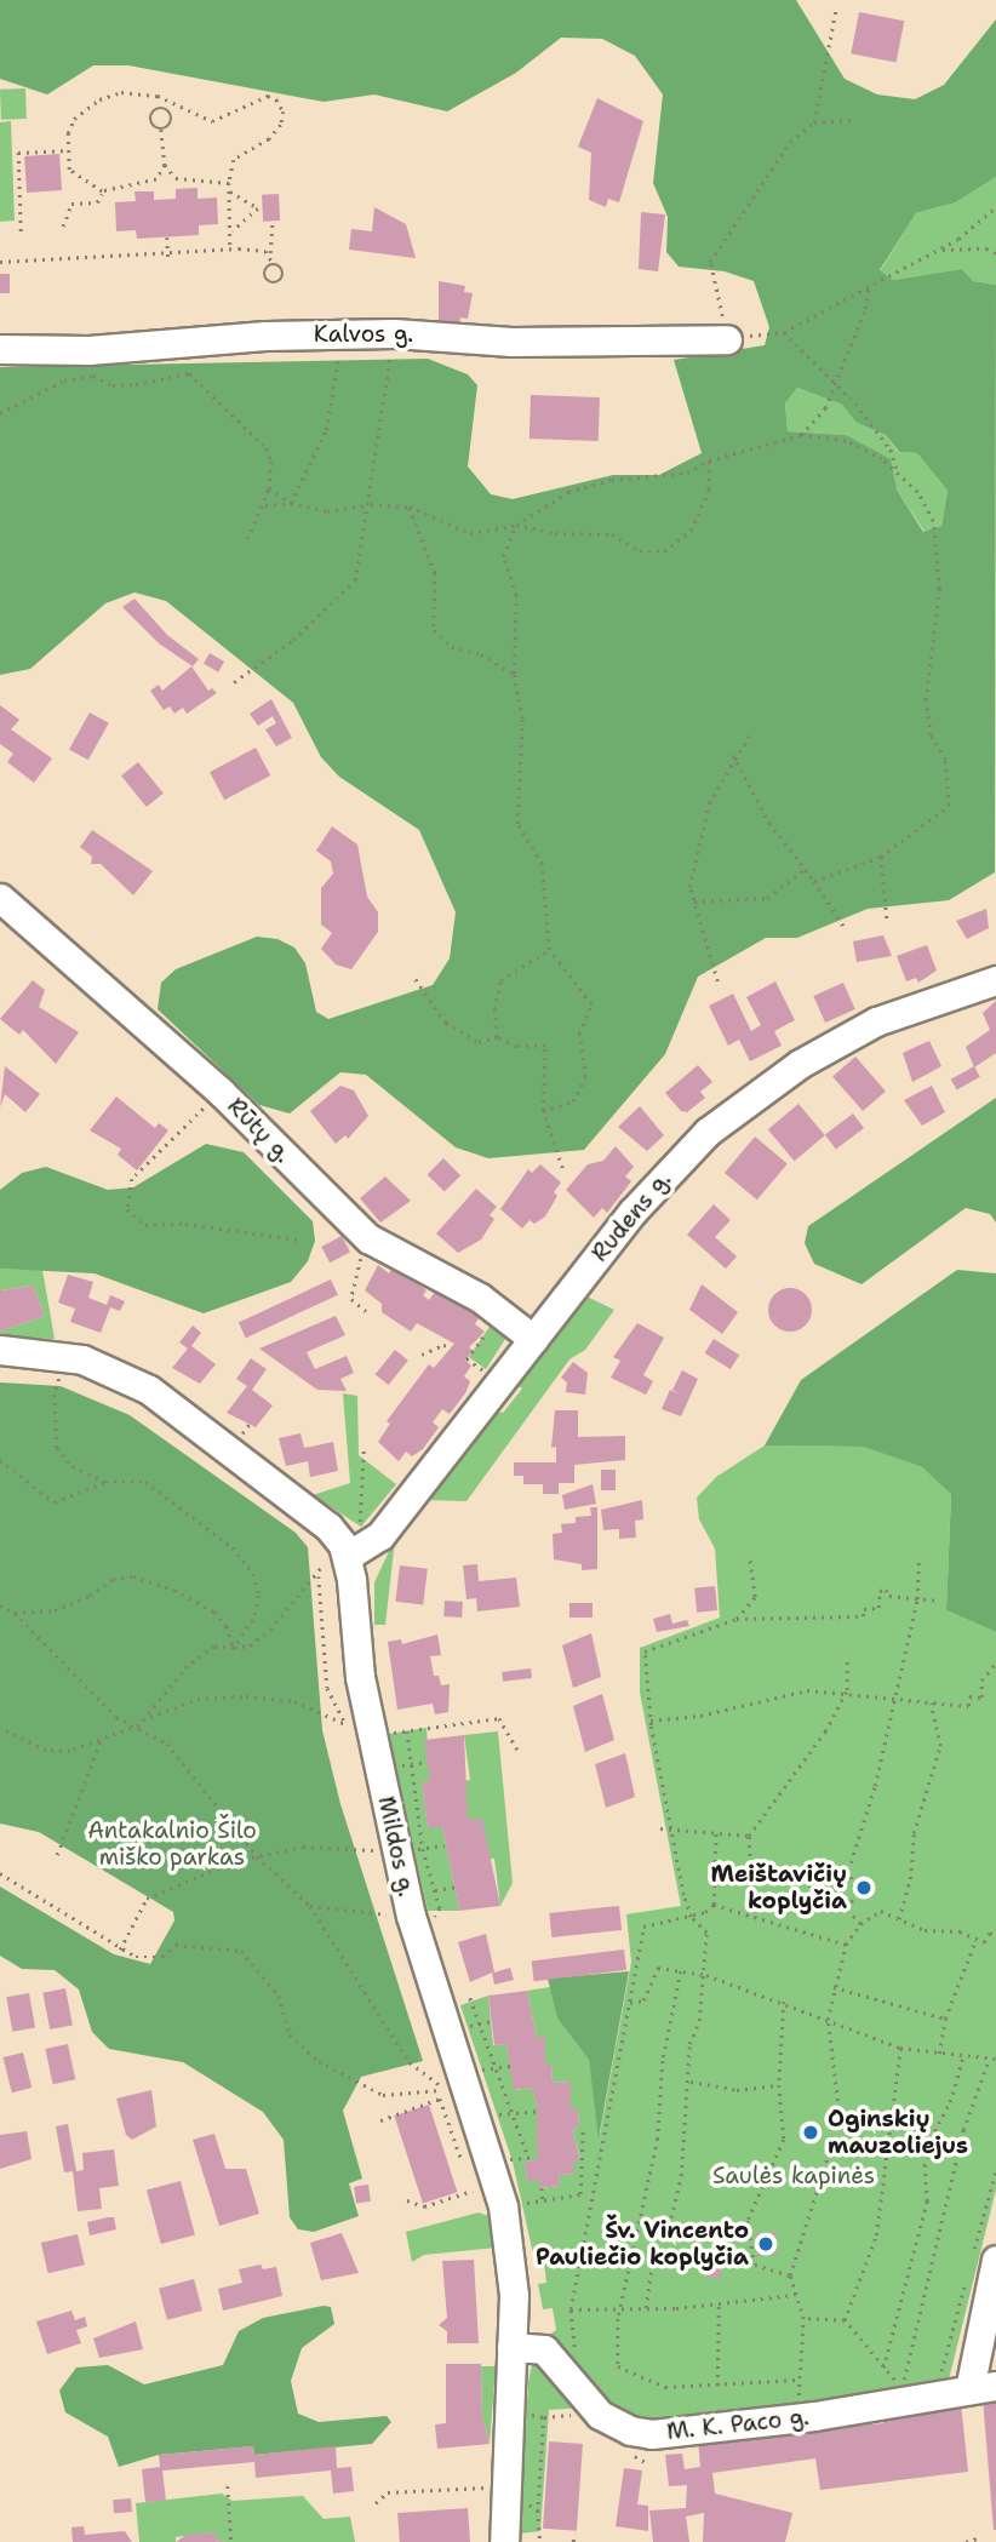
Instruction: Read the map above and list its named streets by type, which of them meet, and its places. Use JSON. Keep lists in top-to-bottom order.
{
  "streets": {
    "street": [
      "Kalvos g.",
      "Rūtų g.",
      "Rudens g.",
      "Mildos g.",
      "M. K. Paco g."
    ]
  },
  "crossings": [
    ["Rūtų g.", "Rudens g."],
    ["Rudens g.", "Mildos g."],
    ["Mildos g.", "M. K. Paco g."]
  ],
  "parks": ["Antakalnio Šilo miško parkas", "Saulės kapinės"],
  "places": ["Meištavičių koplyčia", "Oginskių mauzoliejus", "Šv. Vincento Pauliečio koplyčia"]
}
